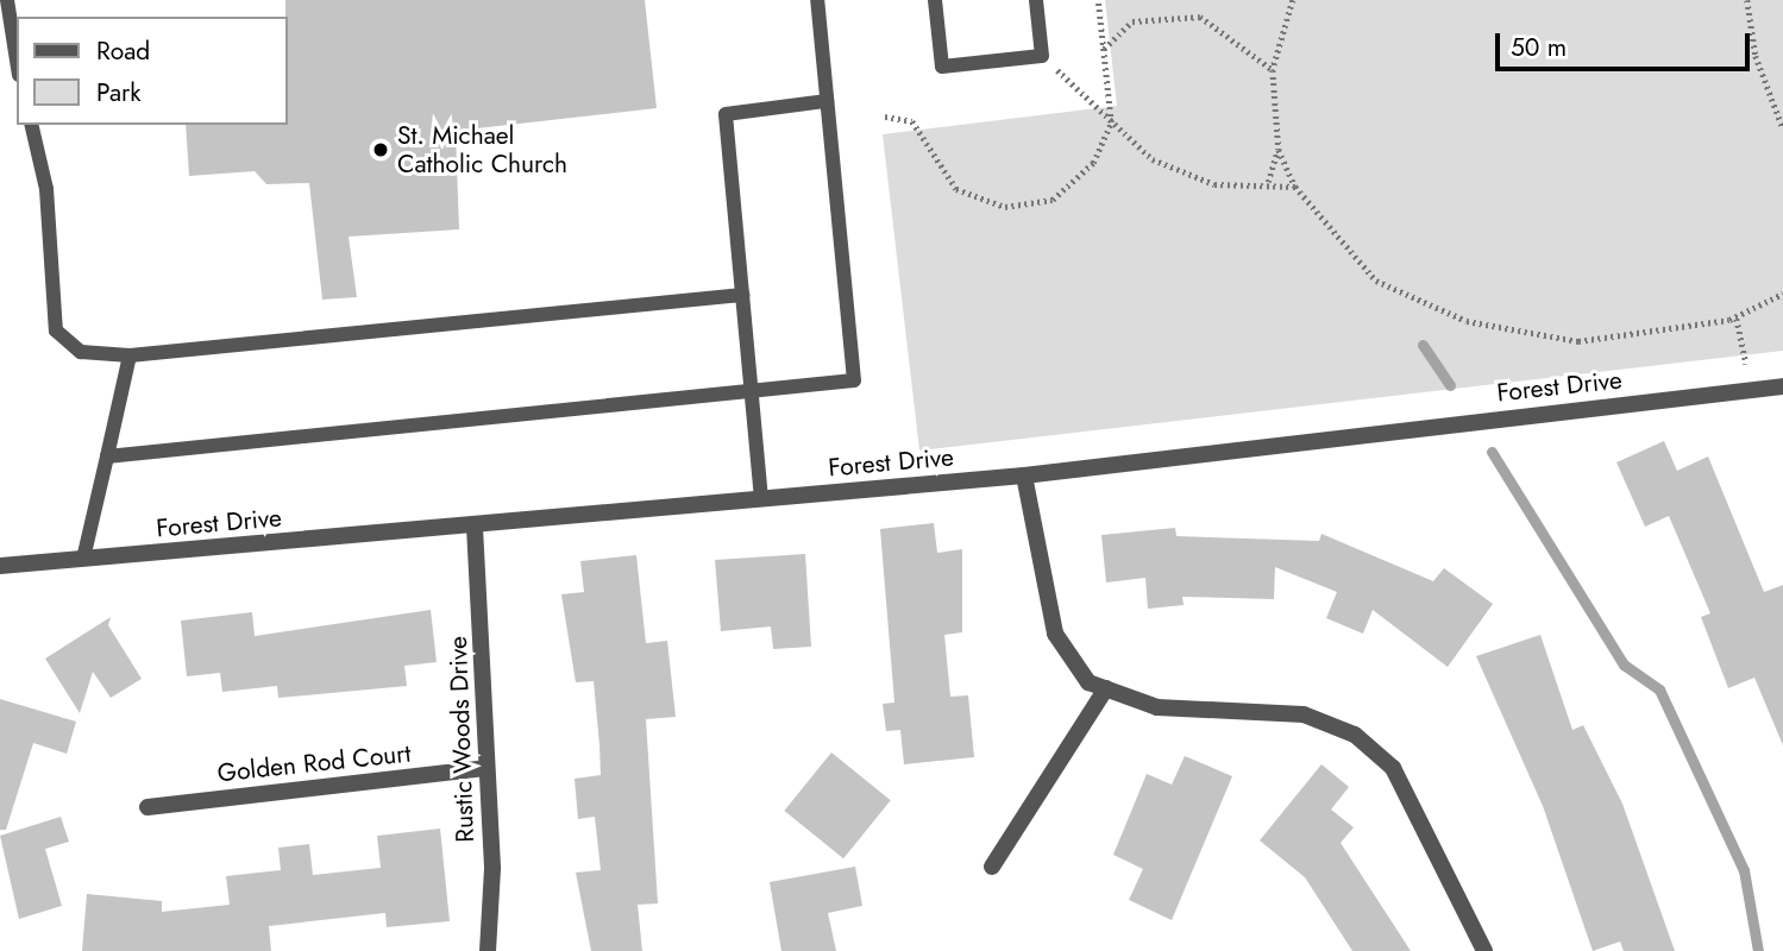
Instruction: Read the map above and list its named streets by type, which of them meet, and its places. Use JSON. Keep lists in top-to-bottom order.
{
  "streets": {
    "street": ["Forest Drive", "Rustic Woods Drive", "Golden Rod Court"]
  },
  "crossings": [
    ["Forest Drive", "Rustic Woods Drive"],
    ["Rustic Woods Drive", "Golden Rod Court"]
  ],
  "places": ["St. Michael Catholic Church"],
  "legend": ["Road", "Park"],
  "scale_bar": "50 m"
}
